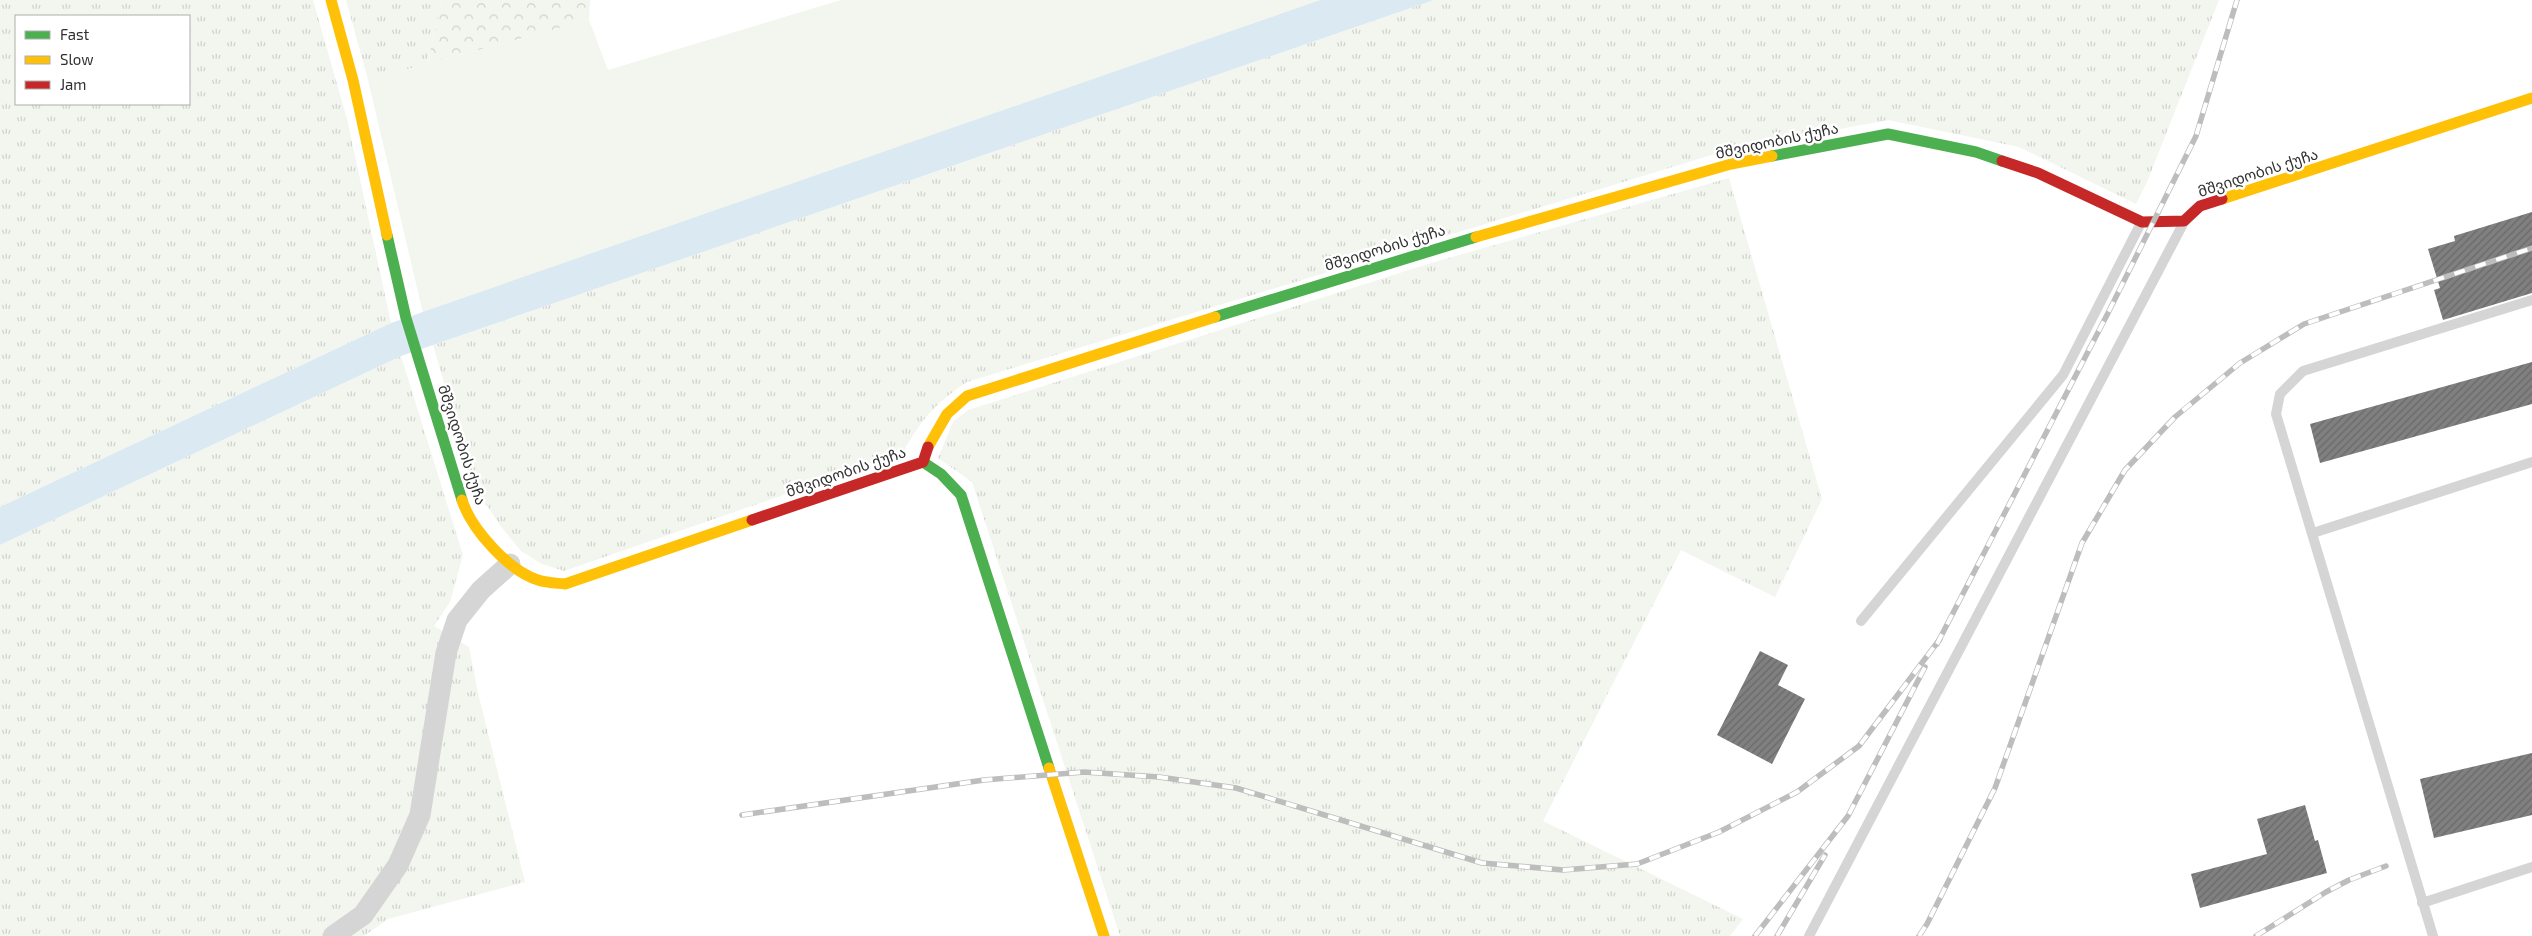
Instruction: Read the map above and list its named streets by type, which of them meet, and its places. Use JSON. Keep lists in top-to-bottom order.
{
  "streets": {
    "street": ["მშვიდობის ქუჩა"]
  },
  "legend": ["Fast", "Slow", "Jam"]
}
